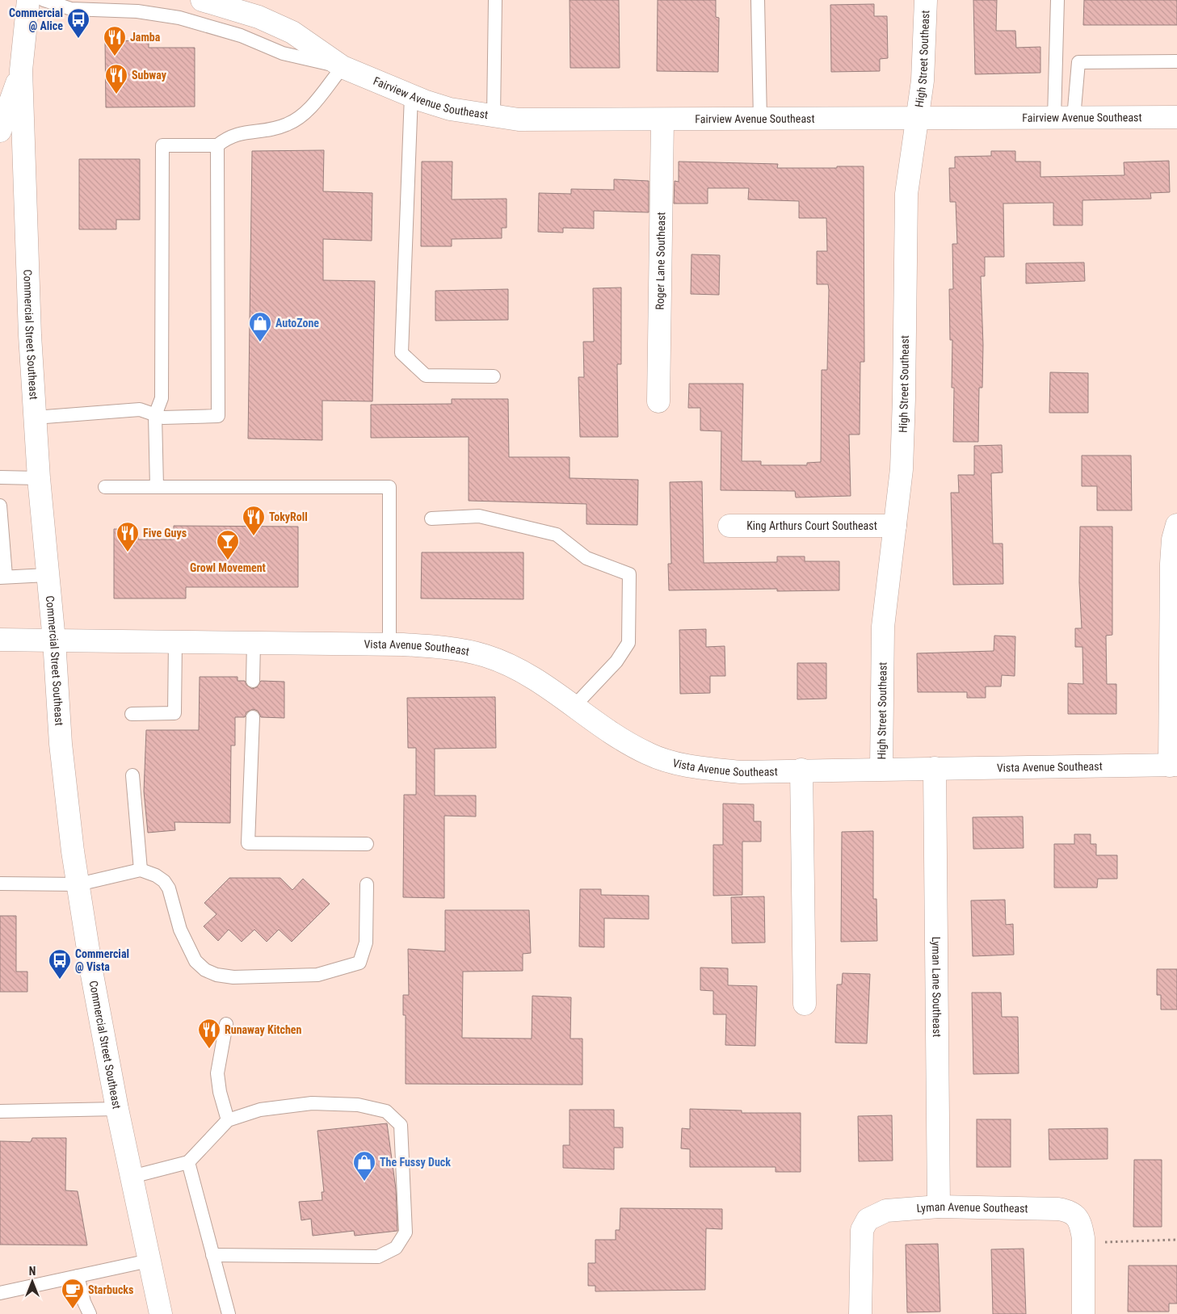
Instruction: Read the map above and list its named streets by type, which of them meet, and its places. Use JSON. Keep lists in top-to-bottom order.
{
  "streets": {
    "main road": [
      "High Street Southeast",
      "Fairview Avenue Southeast",
      "Roger Lane Southeast",
      "Commercial Street Southeast",
      "King Arthurs Court Southeast",
      "Vista Avenue Southeast",
      "Lyman Lane Southeast",
      "Lyman Avenue Southeast"
    ]
  },
  "crossings": [
    ["High Street Southeast", "Fairview Avenue Southeast"],
    ["High Street Southeast", "King Arthurs Court Southeast"],
    ["High Street Southeast", "Vista Avenue Southeast"],
    ["Fairview Avenue Southeast", "Roger Lane Southeast"],
    ["Commercial Street Southeast", "Vista Avenue Southeast"],
    ["Vista Avenue Southeast", "Lyman Lane Southeast"],
    ["Lyman Lane Southeast", "Lyman Avenue Southeast"]
  ],
  "places": {
    "bus stop": ["Commercial @ Alice", "Commercial @ Vista"],
    "restaurant": [
      "Jamba",
      "Subway",
      "TokyRoll",
      "Five Guys",
      "Runaway Kitchen"
    ],
    "shop": ["AutoZone", "The Fussy Duck"],
    "bar": ["Growl Movement"],
    "cafe": ["Starbucks"]
  },
  "north": "top"
}
